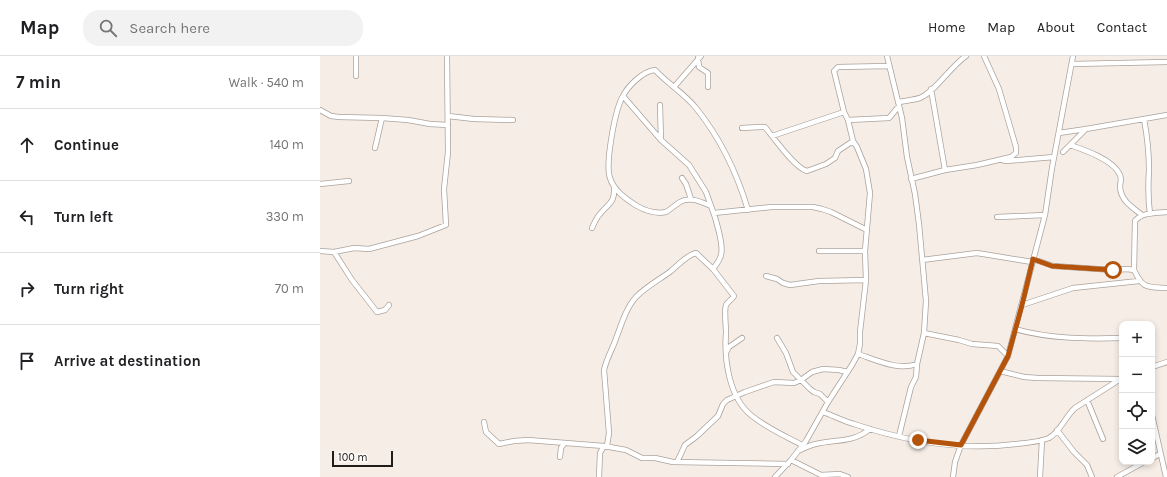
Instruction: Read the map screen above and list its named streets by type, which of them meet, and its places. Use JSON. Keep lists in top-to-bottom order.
{
  "scale_bar": "100 m",
  "page": {
    "header": "Map",
    "search": "Search here",
    "nav": [
      "Home",
      "Map",
      "About",
      "Contact"
    ],
    "heading": ["7 min", "Walk · 540 m"],
    "list": [
      ["Continue", "140 m"],
      ["Turn left", "330 m"],
      ["Turn right", "70 m"],
      "Arrive at destination"
    ],
    "map_buttons": ["+", "−"],
    "scale": "100 m"
  }
}
